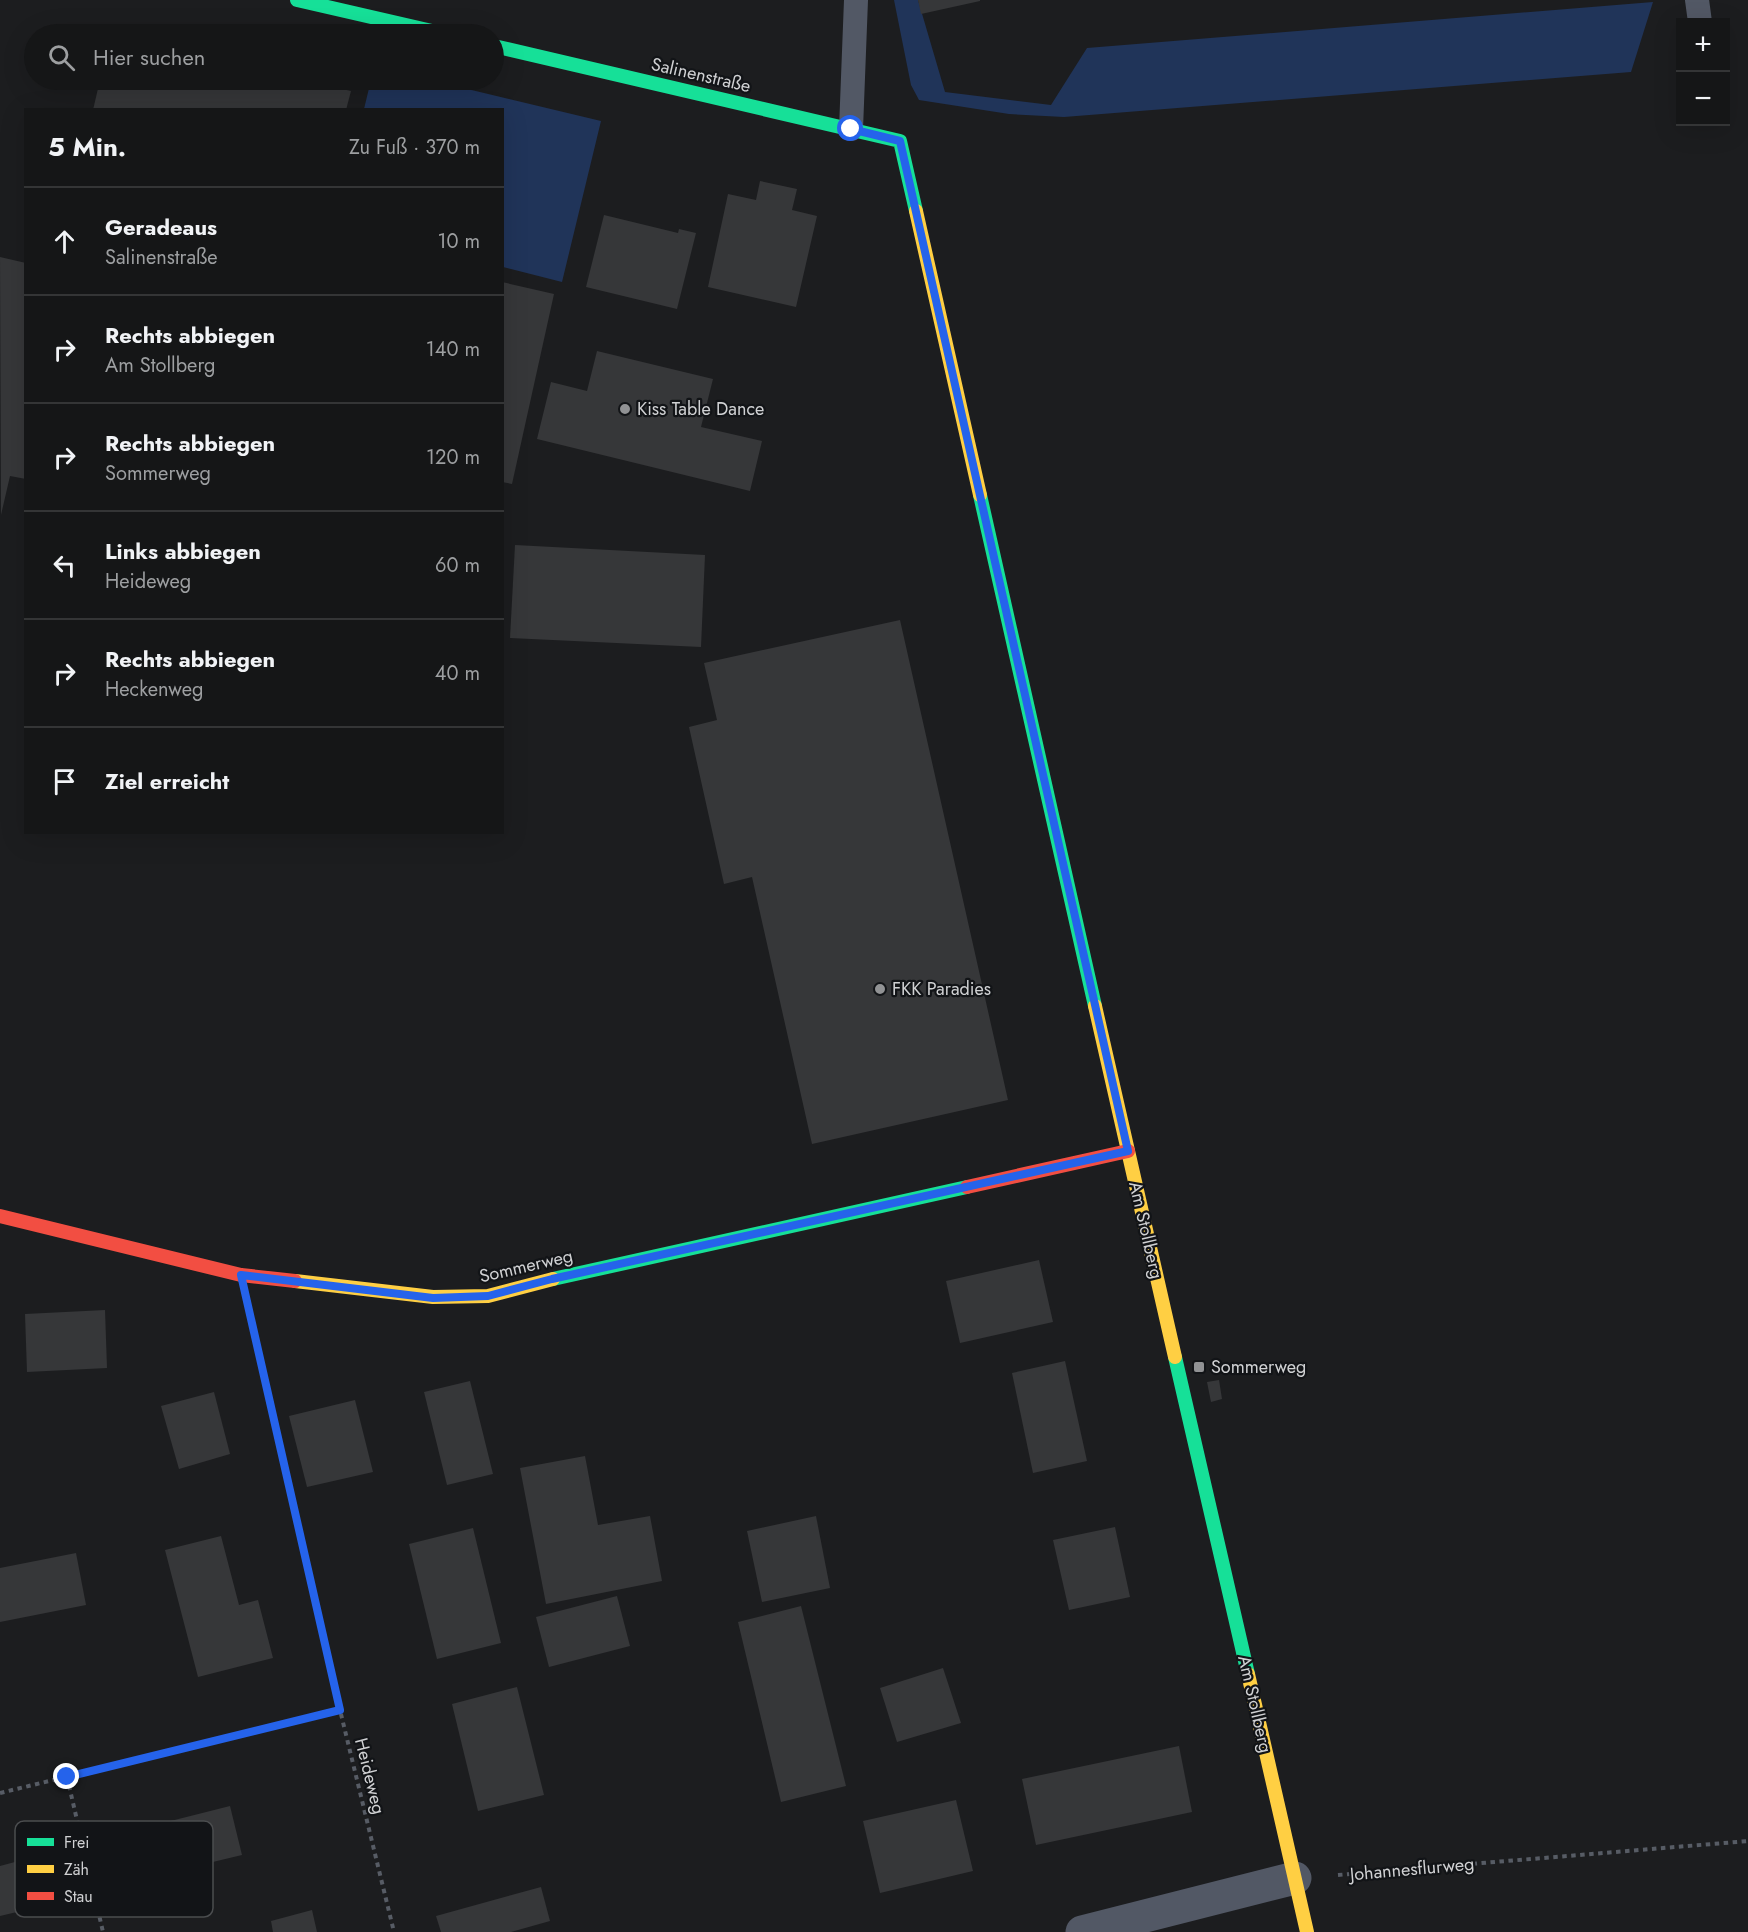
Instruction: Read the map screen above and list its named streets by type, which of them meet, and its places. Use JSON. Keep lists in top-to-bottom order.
{
  "streets": {
    "street": ["Salinenstraße", "Am Stollberg", "Sommerweg"],
    "path": ["Heideweg", "Johannesflurweg"]
  },
  "crossings": [
    ["Salinenstraße", "Am Stollberg"],
    ["Am Stollberg", "Sommerweg"],
    ["Am Stollberg", "Johannesflurweg"],
    ["Sommerweg", "Heideweg"]
  ],
  "places": {
    "other": ["Kiss Table Dance", "FKK Paradies"],
    "transit": ["Sommerweg"]
  },
  "legend": ["Frei", "Zäh", "Stau"],
  "page": {
    "map_buttons": ["+", "−"],
    "search": "Hier suchen",
    "heading": ["5 Min.", "Zu Fuß · 370 m"],
    "list": [
      ["Geradeaus", "Salinenstraße", "10 m"],
      ["Rechts abbiegen", "Am Stollberg", "140 m"],
      ["Rechts abbiegen", "Sommerweg", "120 m"],
      ["Links abbiegen", "Heideweg", "60 m"],
      ["Rechts abbiegen", "Heckenweg", "40 m"],
      "Ziel erreicht"
    ]
  }
}
